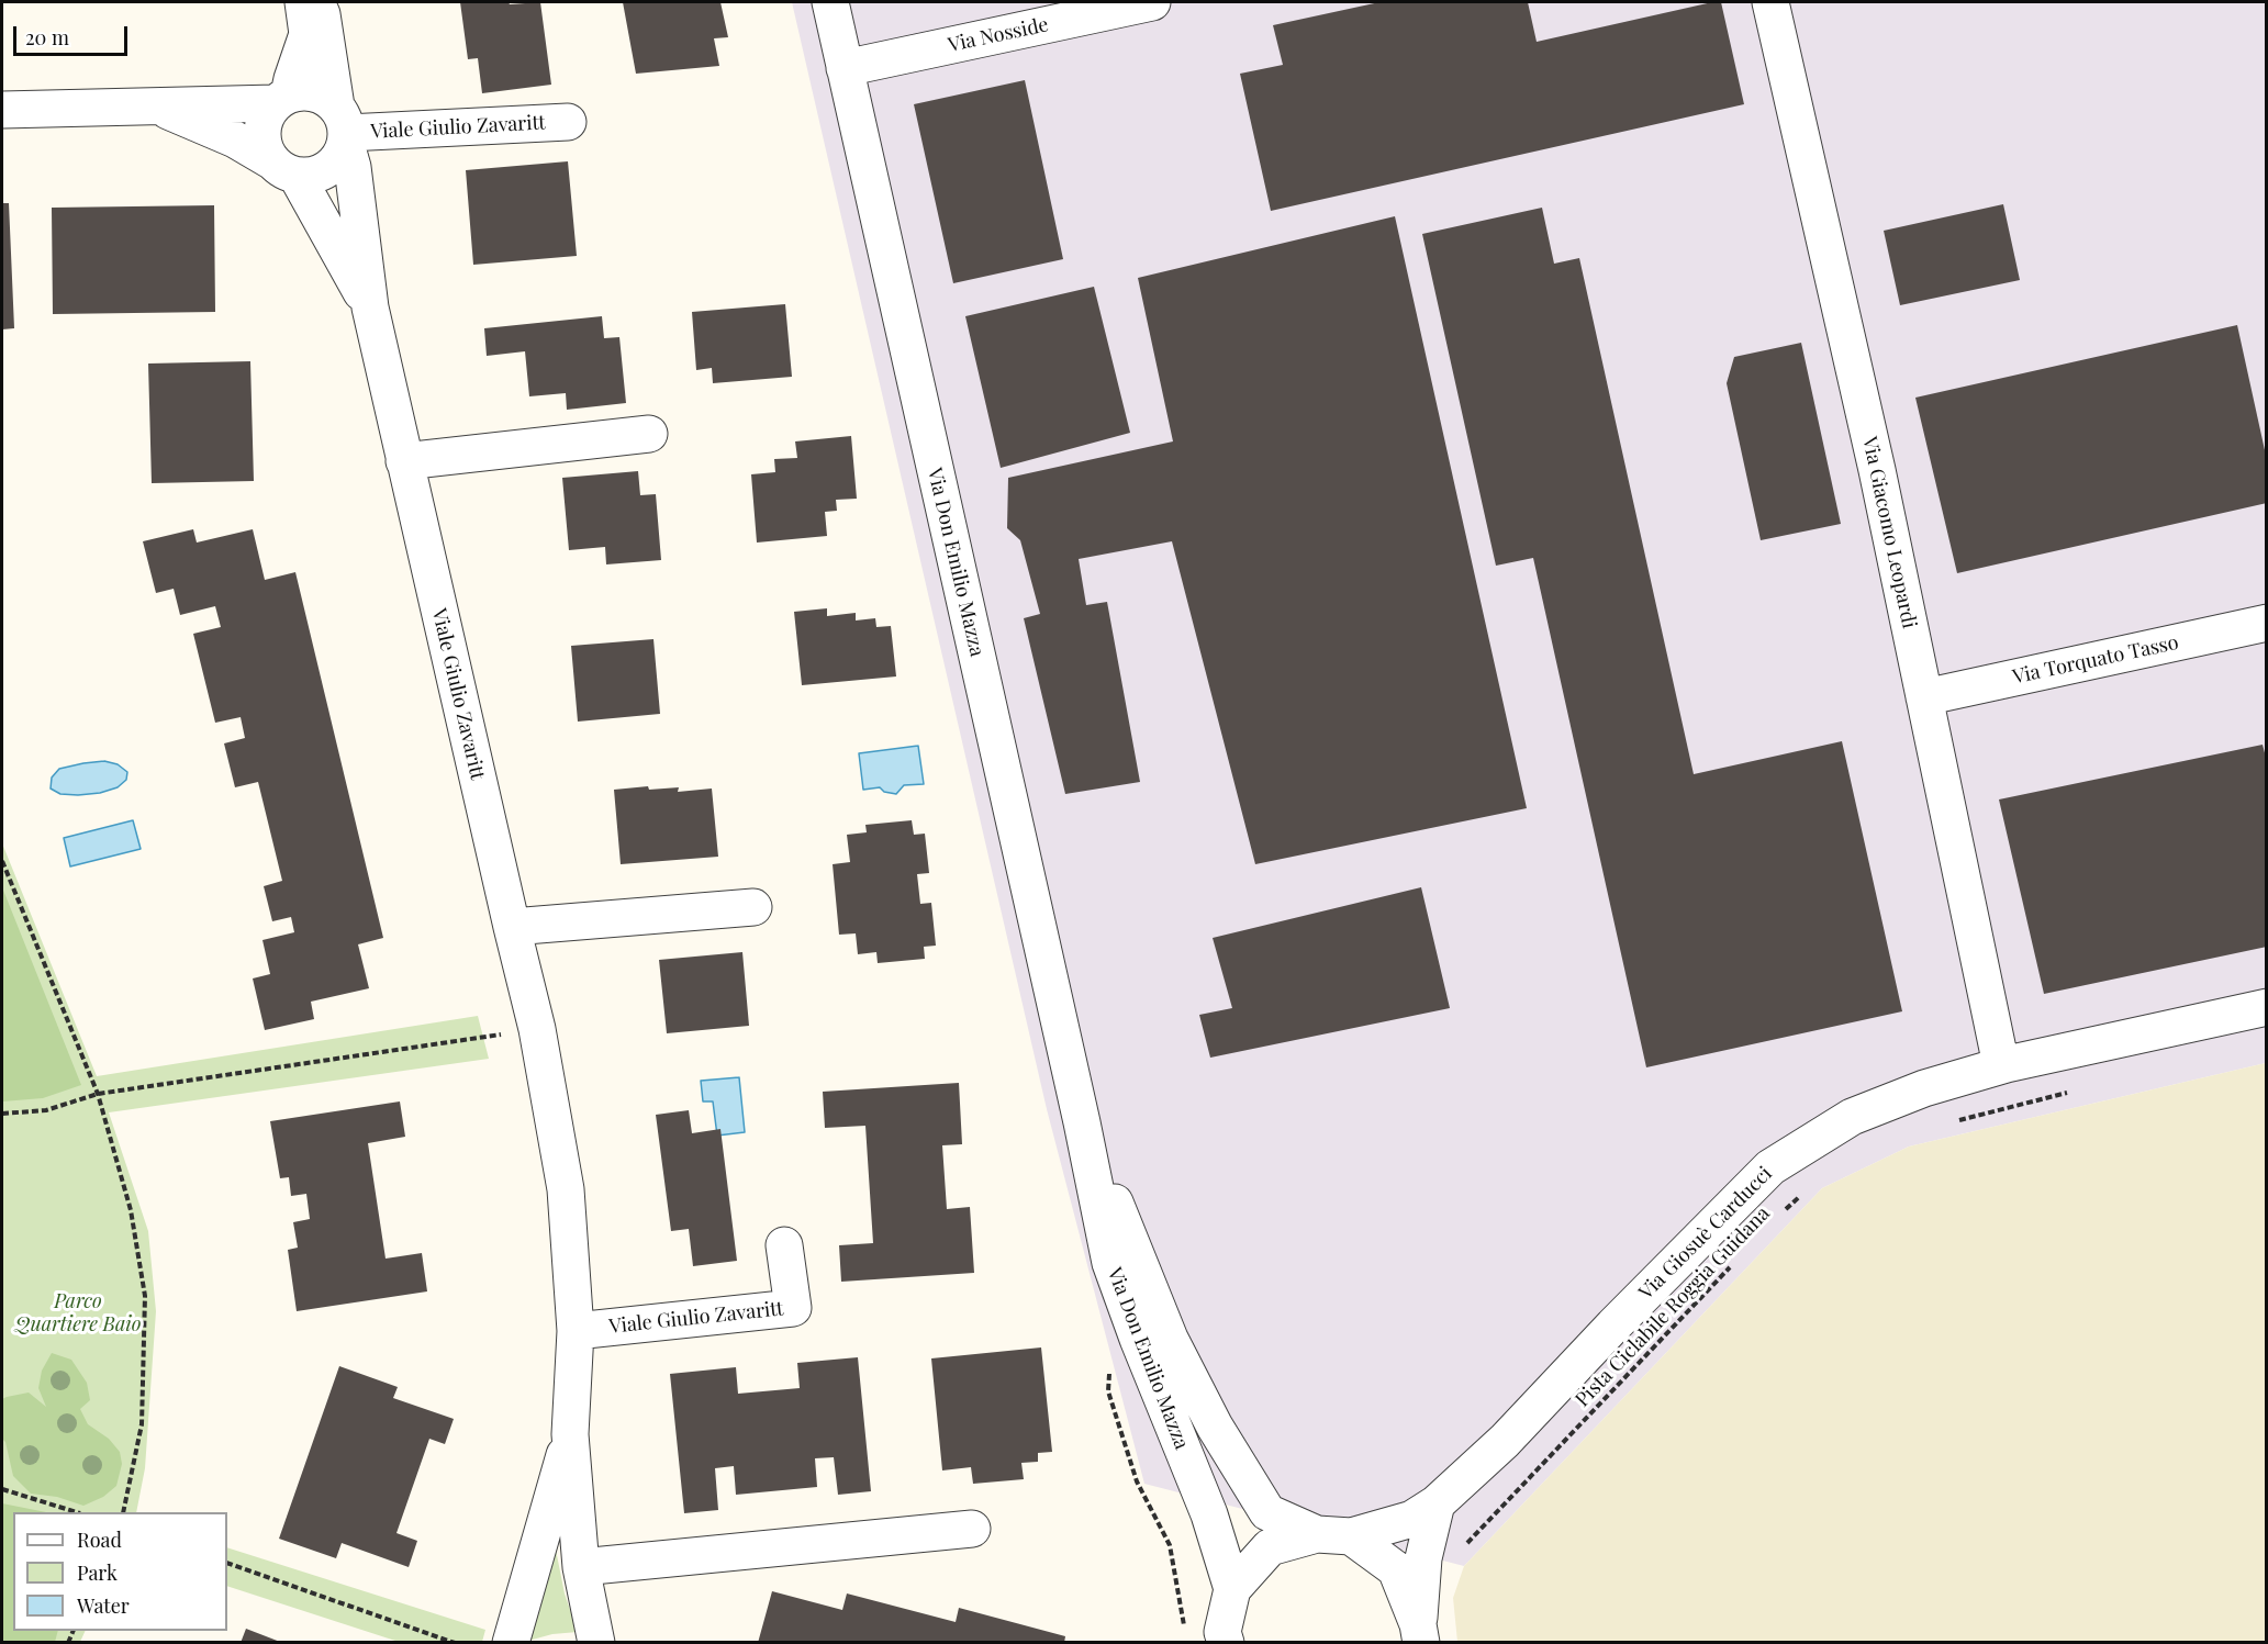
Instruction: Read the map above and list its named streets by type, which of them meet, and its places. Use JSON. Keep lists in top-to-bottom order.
{
  "streets": {
    "street": [
      "Via Nosside",
      "Viale Giulio Zavaritt",
      "Via Giacomo Leopardi",
      "Via Don Emilio Mazza",
      "Via Torquato Tasso",
      "Via Giosuè Carducci"
    ],
    "path": ["Pista Ciclabile Roggia Guidana"]
  },
  "crossings": [
    ["Via Nosside", "Via Don Emilio Mazza"],
    ["Via Giacomo Leopardi", "Via Torquato Tasso"],
    ["Via Giacomo Leopardi", "Via Giosuè Carducci"],
    ["Via Don Emilio Mazza", "Via Giosuè Carducci"],
    ["Via Giosuè Carducci", "Pista Ciclabile Roggia Guidana"]
  ],
  "parks": ["Parco Quartiere Baio"],
  "legend": ["Road", "Park", "Water"],
  "scale_bar": "20 m"
}
